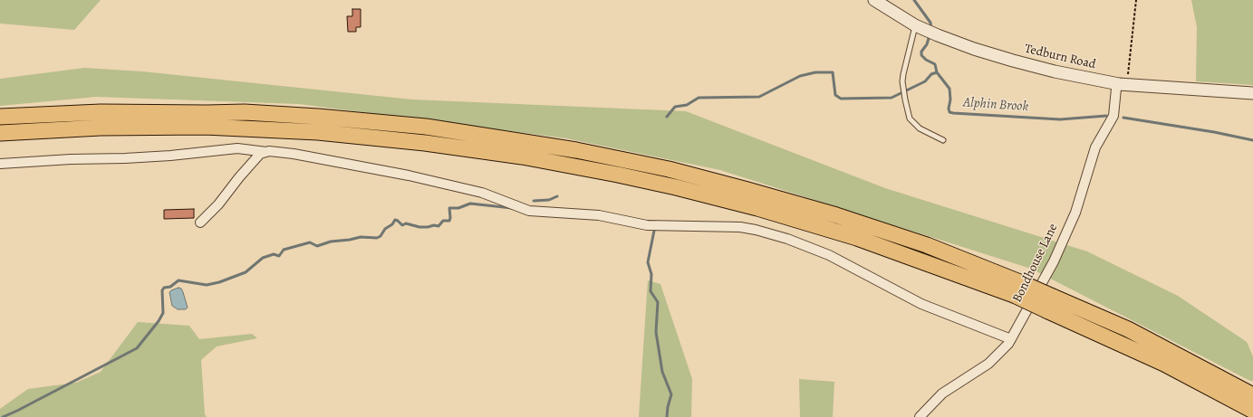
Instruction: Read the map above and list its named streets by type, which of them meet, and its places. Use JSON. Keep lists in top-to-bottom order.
{
  "streets": {
    "street": ["Tedburn Road", "Bondhouse Lane"]
  },
  "crossings": [
    ["Tedburn Road", "Bondhouse Lane"]
  ],
  "water": ["Alphin Brook"]
}
